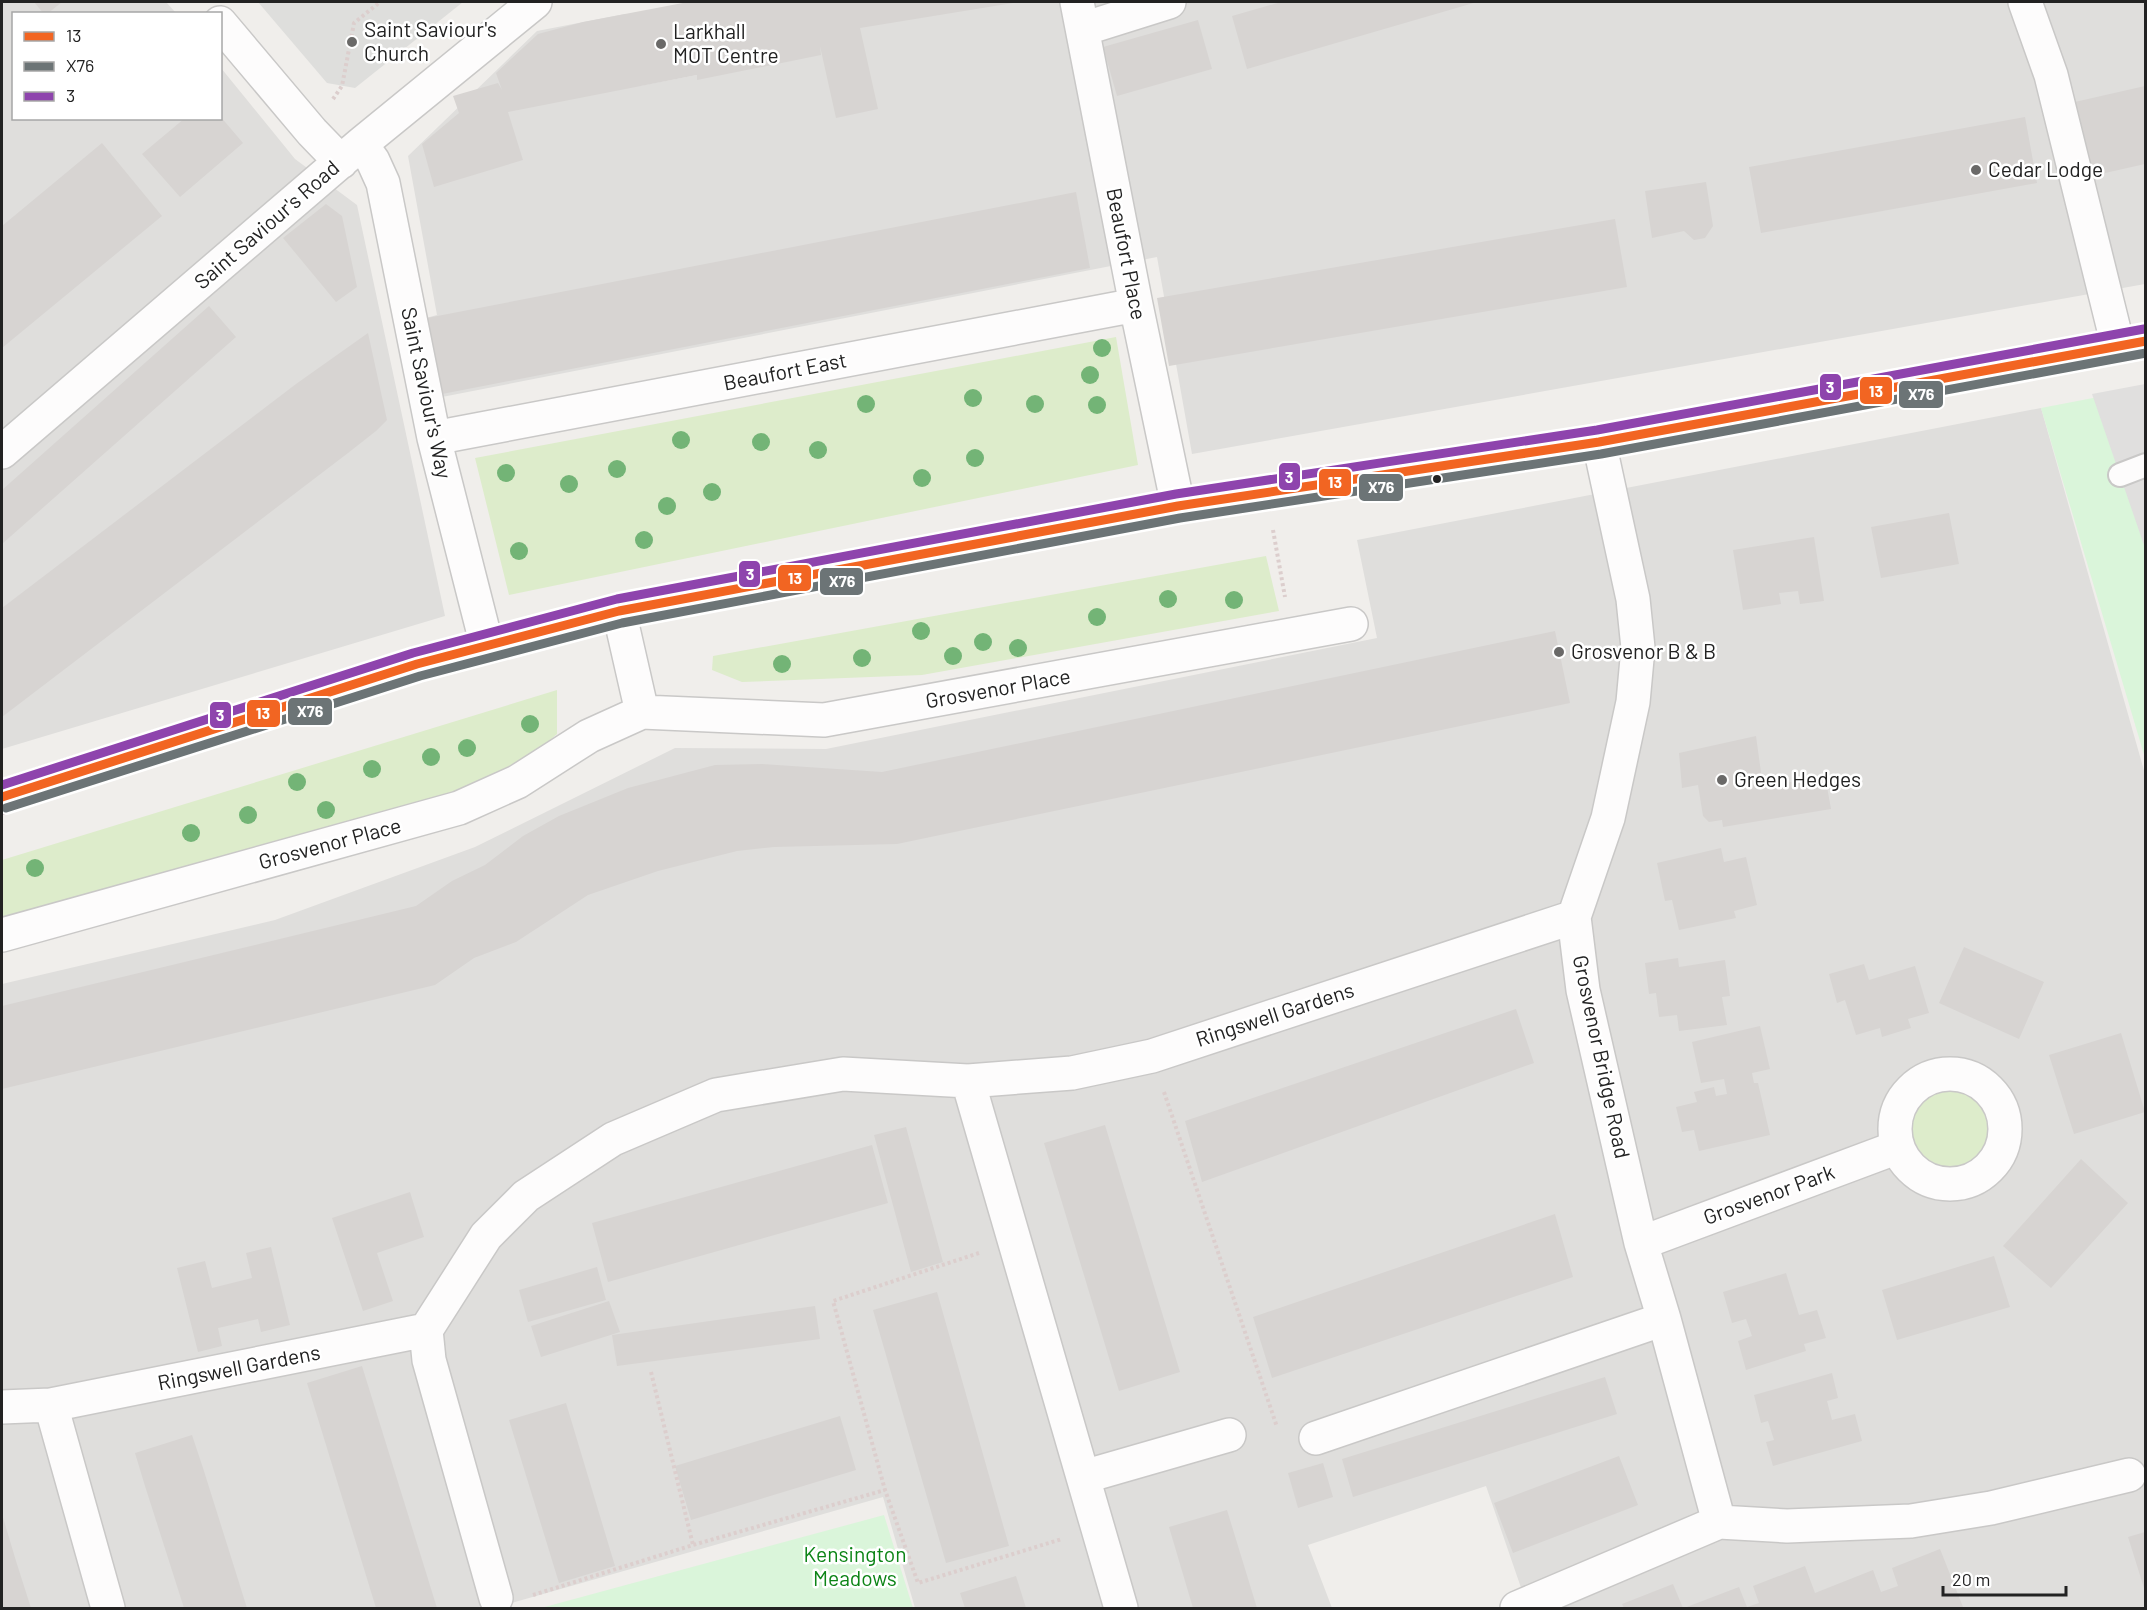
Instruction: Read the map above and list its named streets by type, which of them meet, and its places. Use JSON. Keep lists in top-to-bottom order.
{
  "streets": {
    "street": [
      "Saint Saviour's Road",
      "Beaufort Place",
      "Beaufort East",
      "Saint Saviour's Way",
      "Grosvenor Place",
      "Ringswell Gardens",
      "Grosvenor Bridge Road",
      "Grosvenor Park"
    ]
  },
  "crossings": [
    ["Saint Saviour's Road", "Saint Saviour's Way"],
    ["Beaufort Place", "Beaufort East"],
    ["Beaufort East", "Saint Saviour's Way"],
    ["Ringswell Gardens", "Grosvenor Bridge Road"],
    ["Grosvenor Bridge Road", "Grosvenor Park"]
  ],
  "parks": ["Kensington Meadows"],
  "places": [
    "Saint Saviour's Church",
    "Larkhall MOT Centre",
    "Cedar Lodge",
    "Grosvenor B & B",
    "Green Hedges"
  ],
  "lines": ["transit line 3", "transit line 13", "transit line X76"],
  "legend": ["13", "X76", "3"],
  "scale_bar": "20 m"
}
